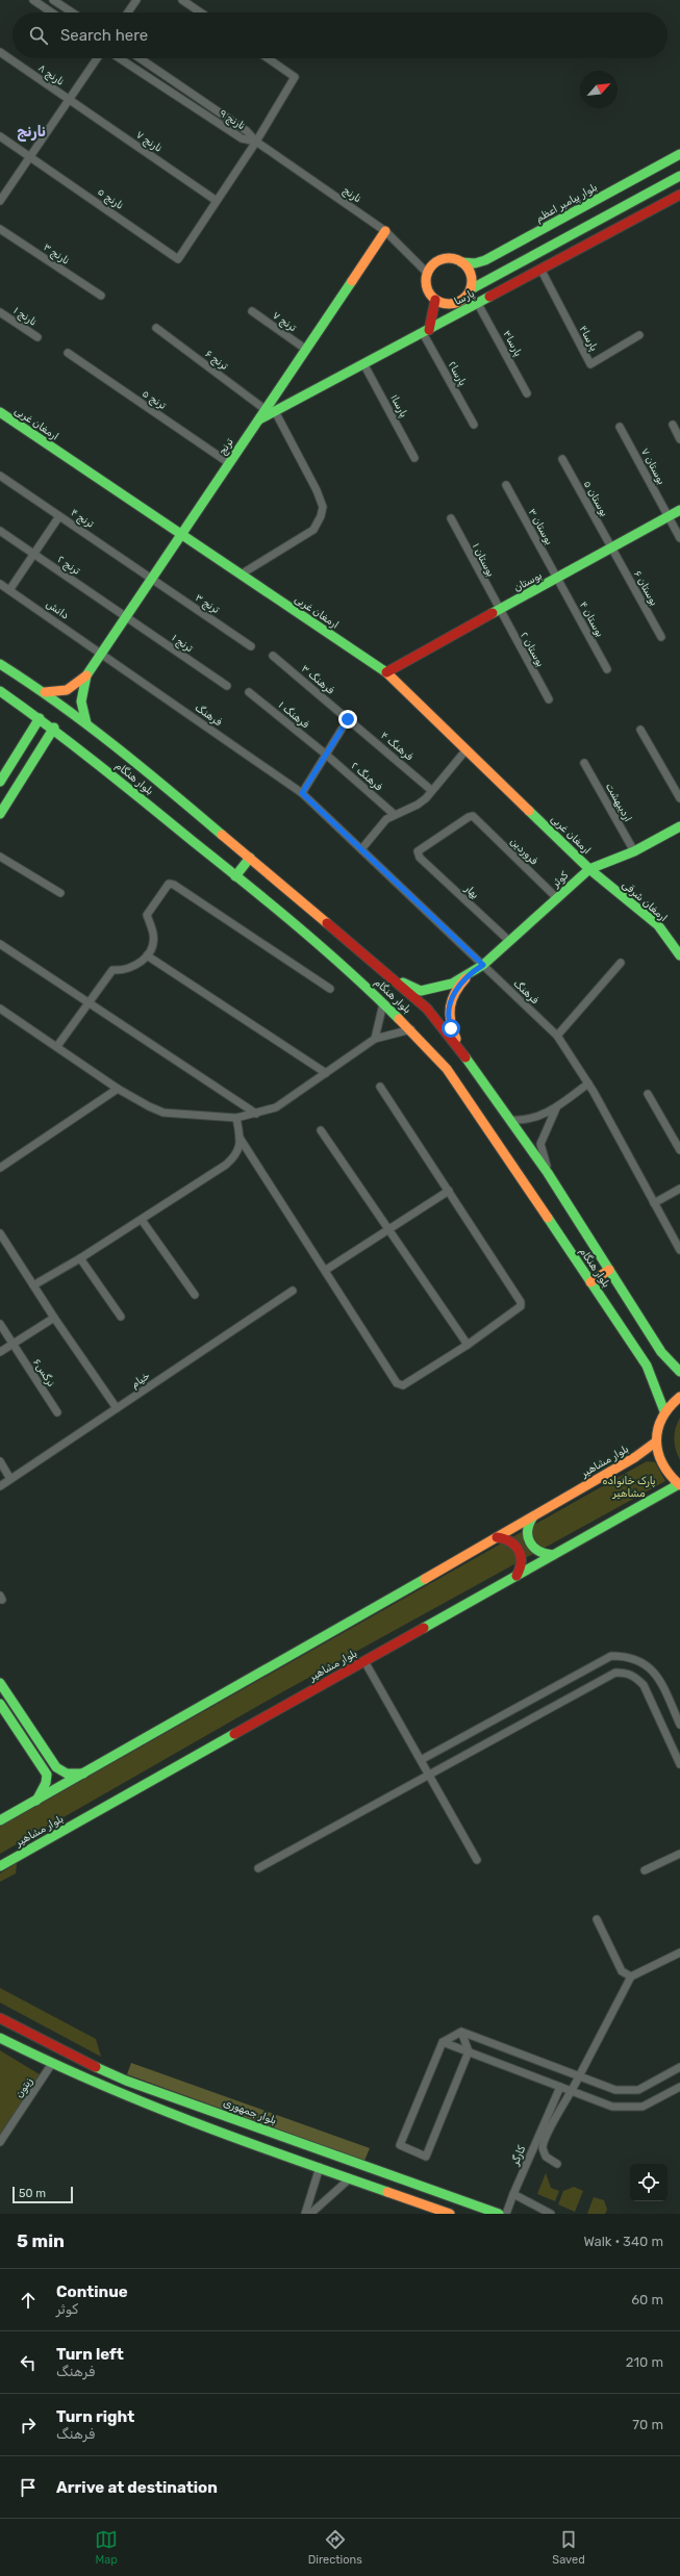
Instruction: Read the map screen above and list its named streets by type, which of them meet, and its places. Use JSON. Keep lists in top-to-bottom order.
{
  "streets": {
    "main road": [
      "بلوار پیامبر اعظم",
      "پارسا",
      "ارمغان غربی",
      "ترنج",
      "بوستان",
      "بلوار هنگام",
      "کوثر",
      "ارمغان شرقی",
      "بلوار مشاهیر",
      "بلوار جمهوری"
    ],
    "street": [
      "نارنج ۸",
      "نارنج ۹",
      "نارنج ۷",
      "نارنج",
      "نارنج ۵",
      "نارنج ۳",
      "نارنج ۱",
      "ترنج ۷",
      "پارسا۴",
      "پارسا۳",
      "ترنج ۶",
      "پارسا۲",
      "ترنج ۵",
      "پارسا۱",
      "بوستان ۷",
      "بوستان ۵",
      "ترنج ۴",
      "بوستان ۳",
      "بوستان ۱",
      "ترنج ۲",
      "بوستان ۶",
      "ترنج ۳",
      "دانش",
      "بوستان ۴",
      "ترنج ۱",
      "بوستان ۲",
      "فرهنگ ۳",
      "فرهنگ",
      "فرهنگ ۱",
      "فرهنگ ۴",
      "فرهنگ ۲",
      "اردیبهشت",
      "فروردین",
      "بهار",
      "نرگس۶",
      "خیام",
      "زیتون",
      "کارگر"
    ]
  },
  "crossings": [
    ["نارنج ۸", "نارنج ۷"],
    ["نارنج ۹", "نارنج"],
    ["نارنج ۷", "نارنج ۵"],
    ["نارنج", "بلوار پیامبر اعظم"],
    ["نارنج", "ترنج"],
    ["پارسا", "پارسا۴"],
    ["پارسا", "پارسا۳"],
    ["پارسا", "پارسا۲"],
    ["پارسا", "پارسا۱"],
    ["پارسا", "ترنج"],
    ["ترنج ۷", "ترنج"],
    ["ترنج ۶", "ترنج"],
    ["ترنج ۵", "ترنج"],
    ["ارمغان غربی", "ترنج"],
    ["ارمغان غربی", "بوستان"],
    ["ارمغان غربی", "کوثر"],
    ["ارمغان غربی", "ارمغان شرقی"],
    ["ترنج", "ترنج ۴"],
    ["ترنج", "ترنج ۲"],
    ["ترنج", "ترنج ۳"],
    ["ترنج", "دانش"],
    ["ترنج", "ترنج ۱"],
    ["ترنج", "فرهنگ"],
    ["بوستان ۷", "بوستان"],
    ["بوستان ۵", "بوستان"],
    ["بوستان ۵", "بوستان ۶"],
    ["ترنج ۴", "ترنج ۳"],
    ["بوستان ۳", "بوستان"],
    ["بوستان ۳", "بوستان ۴"],
    ["بوستان ۱", "بوستان"],
    ["بوستان ۱", "بوستان ۲"],
    ["ترنج ۲", "ترنج ۱"],
    ["بوستان", "بوستان ۶"],
    ["بوستان", "بوستان ۴"],
    ["بوستان", "بوستان ۲"],
    ["دانش", "فرهنگ"],
    ["فرهنگ ۳", "فرهنگ ۴"],
    ["فرهنگ", "کوثر"],
    ["فرهنگ ۱", "فرهنگ ۲"],
    ["بلوار هنگام", "کوثر"],
    ["اردیبهشت", "کوثر"],
    ["فروردین", "کوثر"],
    ["فروردین", "بهار"],
    ["کوثر", "بهار"],
    ["کوثر", "ارمغان شرقی"]
  ],
  "districts": ["نارنج"],
  "parks": ["پارک خانواده مشاهیر"],
  "scale_bar": "50 m",
  "north": "top right",
  "page": {
    "search": "Search here",
    "scale": "50 m",
    "heading": ["5 min", "Walk · 340 m"],
    "list": [
      ["Continue", "کوثر", "60 m"],
      ["Turn left", "فرهنگ", "210 m"],
      ["Turn right", "فرهنگ", "70 m"],
      "Arrive at destination"
    ],
    "nav": ["Map", "Directions", "Saved"]
  }
}
